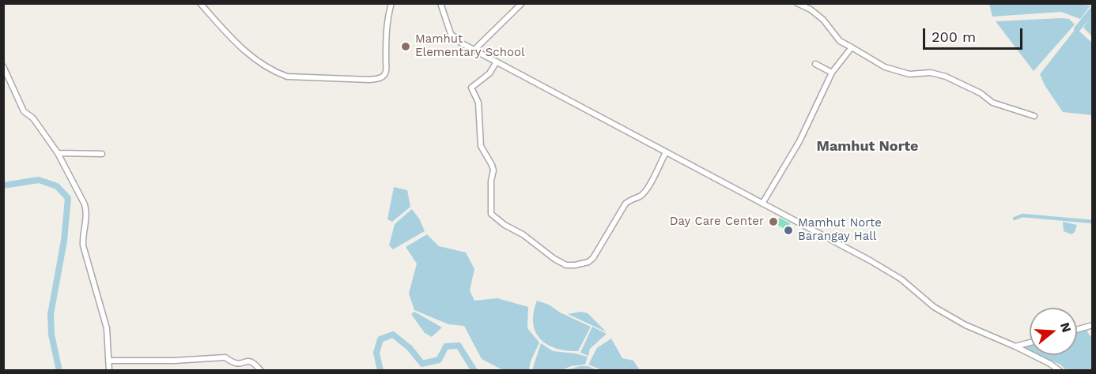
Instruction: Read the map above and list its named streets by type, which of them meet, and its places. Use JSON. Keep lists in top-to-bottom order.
{
  "districts": ["Mamhut Norte"],
  "places": ["Mamhut Elementary School", "Day Care Center", "Mamhut Norte Barangay Hall"],
  "scale_bar": "200 m",
  "north": "right"
}
